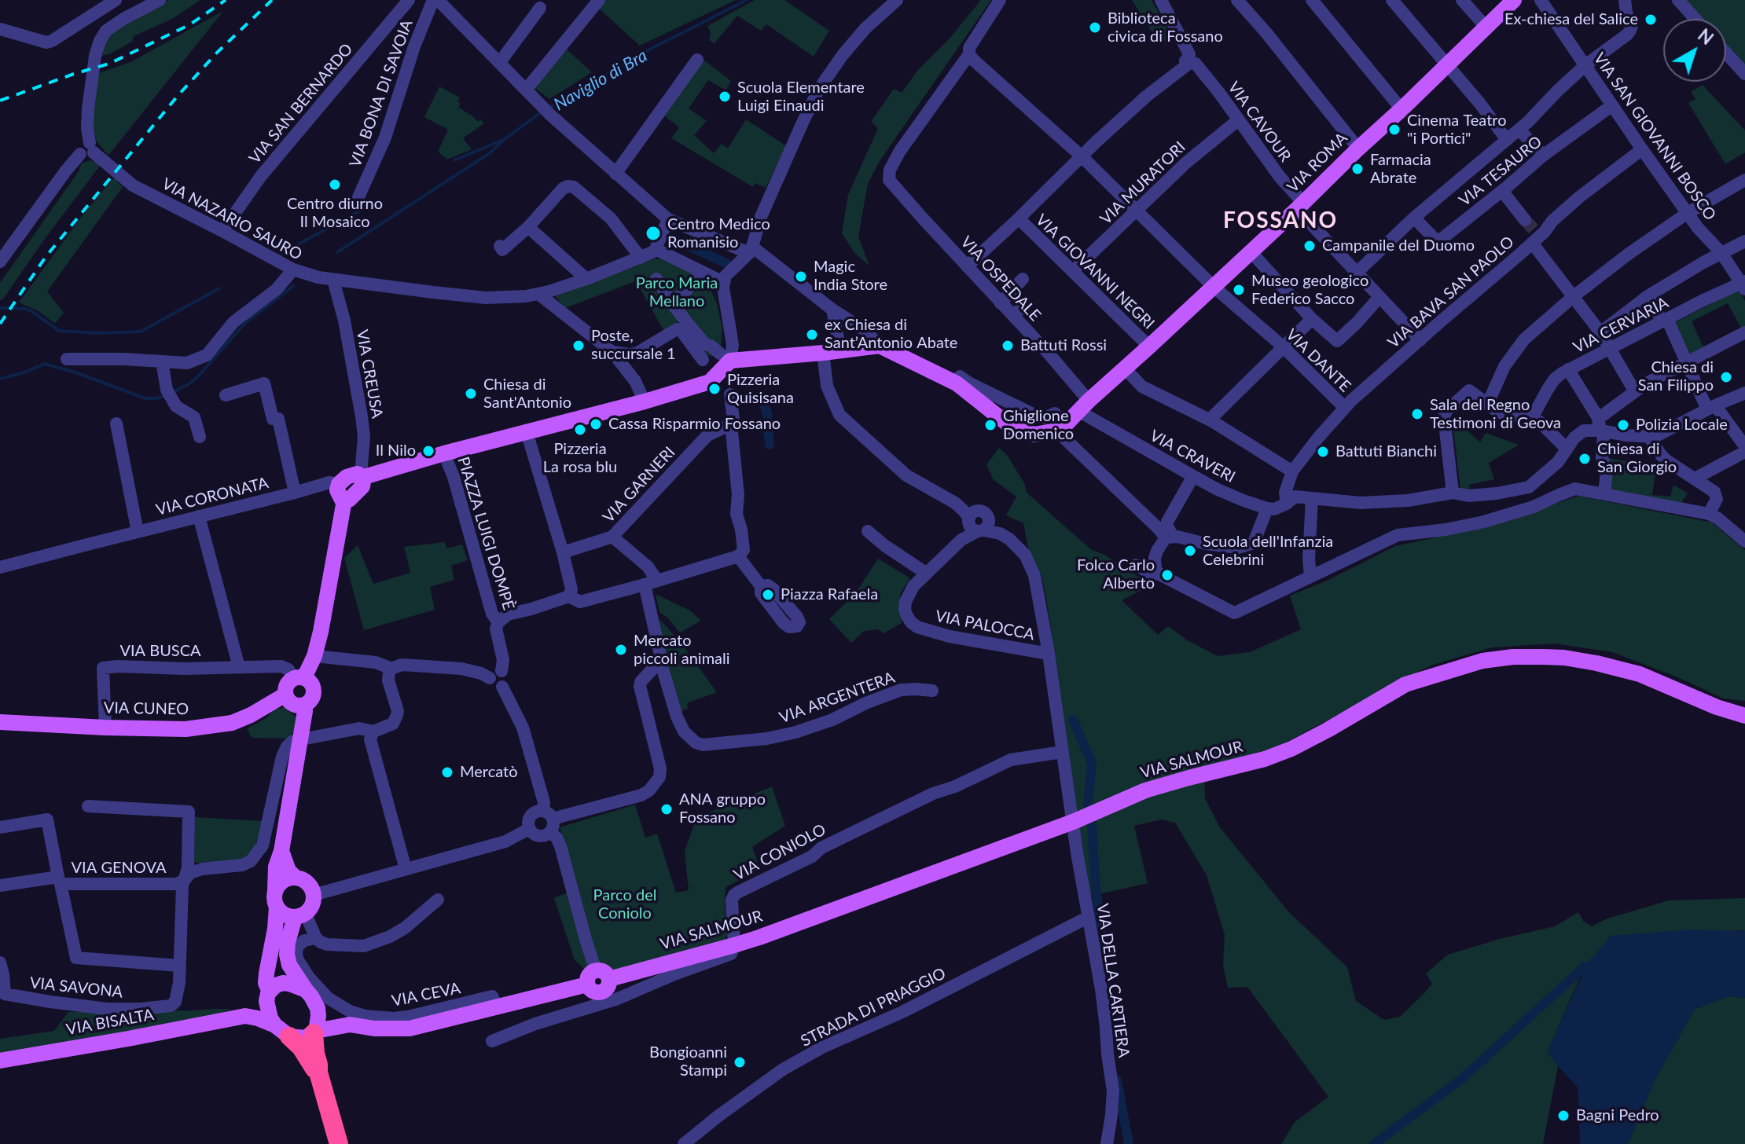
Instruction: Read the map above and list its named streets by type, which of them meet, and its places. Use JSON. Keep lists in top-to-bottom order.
{
  "streets": {
    "main road": [
      "VIA ROMA",
      "VIA CUNEO",
      "VIA SALMOUR",
      "VIA BISALTA"
    ],
    "street": [
      "VIA BONA DI SAVOIA",
      "VIA SAN BERNARDO",
      "VIA CAVOUR",
      "VIA SAN GIOVANNI BOSCO",
      "VIA TESAURO",
      "VIA MURATORI",
      "VIA NAZARIO SAURO",
      "VIA GIOVANNI NEGRI",
      "VIA OSPEDALE",
      "VIA BAVA SAN PAOLO",
      "VIA CERVARIA",
      "VIA DANTE",
      "VIA CREUSA",
      "VIA CRAVERI",
      "VIA GARNERI",
      "VIA CORONATA",
      "PIAZZA LUIGI DOMPÈ",
      "VIA PALOCCA",
      "VIA BUSCA",
      "VIA ARGENTERA",
      "VIA CONIOLO",
      "VIA GENOVA",
      "VIA DELLA CARTIERA",
      "VIA SAVONA",
      "VIA CEVA",
      "STRADA DI PRIAGGIO"
    ]
  },
  "crossings": [
    ["VIA SAN BERNARDO", "VIA NAZARIO SAURO"],
    ["VIA CAVOUR", "VIA ROMA"],
    ["VIA CAVOUR", "VIA MURATORI"],
    ["VIA CAVOUR", "VIA BAVA SAN PAOLO"],
    ["VIA SAN GIOVANNI BOSCO", "VIA TESAURO"],
    ["VIA SAN GIOVANNI BOSCO", "VIA BAVA SAN PAOLO"],
    ["VIA SAN GIOVANNI BOSCO", "VIA CERVARIA"],
    ["VIA ROMA", "VIA GIOVANNI NEGRI"],
    ["VIA ROMA", "VIA OSPEDALE"],
    ["VIA ROMA", "VIA DANTE"],
    ["VIA ROMA", "VIA CRAVERI"],
    ["VIA MURATORI", "VIA GIOVANNI NEGRI"],
    ["VIA MURATORI", "VIA DANTE"],
    ["VIA NAZARIO SAURO", "VIA CREUSA"],
    ["VIA OSPEDALE", "VIA DANTE"],
    ["VIA OSPEDALE", "VIA CRAVERI"],
    ["VIA BAVA SAN PAOLO", "VIA DANTE"],
    ["VIA CREUSA", "VIA CORONATA"],
    ["VIA PALOCCA", "VIA SALMOUR"],
    ["VIA PALOCCA", "VIA CONIOLO"],
    ["VIA PALOCCA", "VIA DELLA CARTIERA"],
    ["VIA BUSCA", "VIA CUNEO"],
    ["VIA SALMOUR", "VIA CONIOLO"],
    ["VIA SALMOUR", "VIA DELLA CARTIERA"],
    ["VIA SALMOUR", "VIA CEVA"],
    ["VIA SALMOUR", "VIA BISALTA"],
    ["VIA DELLA CARTIERA", "STRADA DI PRIAGGIO"]
  ],
  "districts": ["FOSSANO"],
  "water": ["Naviglio di Bra"],
  "parks": ["Parco Maria Mellano", "Parco del Coniolo"],
  "places": [
    "Ex-chiesa del Salice",
    "Biblioteca civica di Fossano",
    "Scuola Elementare Luigi Einaudi",
    "Cinema Teatro \"i Portici\"",
    "Farmacia Abrate",
    "Centro diurno Il Mosaico",
    "Centro Medico Romanisio",
    "Campanile del Duomo",
    "Magic India Store",
    "Museo geologico Federico Sacco",
    "ex Chiesa di Sant’Antonio Abate",
    "Poste, succursale 1",
    "Battuti Rossi",
    "Chiesa di San Filippo",
    "Pizzeria Quisisana",
    "Chiesa di Sant'Antonio",
    "Sala del Regno Testimoni di Geova",
    "Cassa Risparmio Fossano",
    "Ghiglione Domenico",
    "Polizia Locale",
    "Pizzeria La rosa blu",
    "Il Nilo",
    "Battuti Bianchi",
    "Chiesa di San Giorgio",
    "Scuola dell'Infanzia Celebrini",
    "Folco Carlo Alberto",
    "Piazza Rafaela",
    "Mercato piccoli animali",
    "Mercatò",
    "ANA gruppo Fossano",
    "Bongioanni Stampi",
    "Bagni Pedro"
  ],
  "north": "top right"
}
